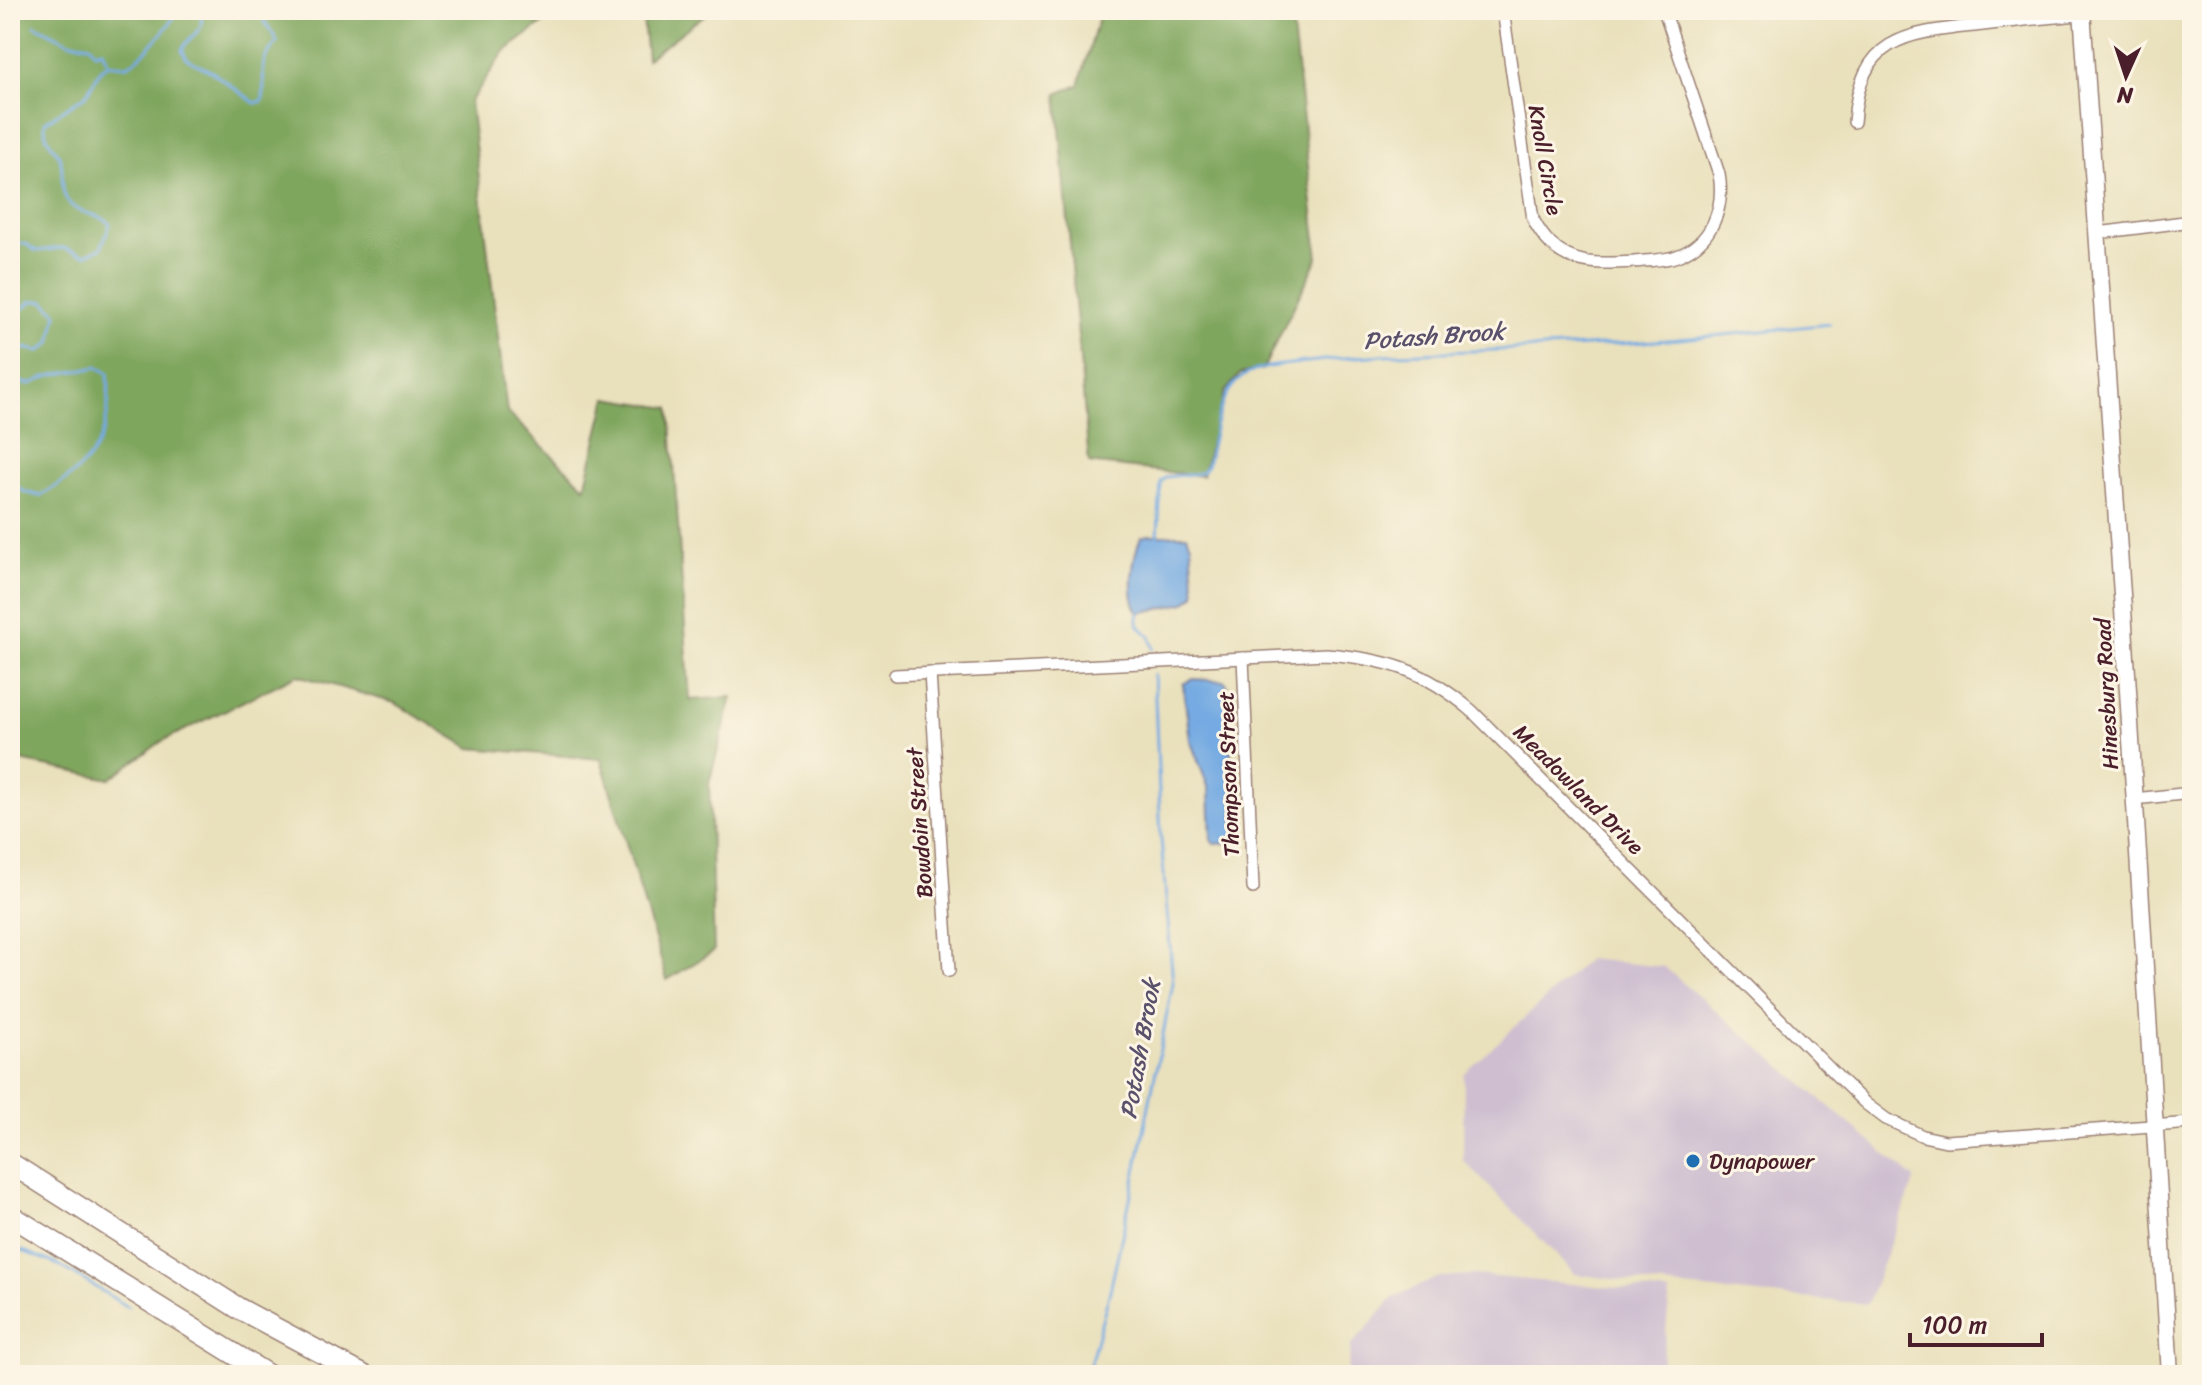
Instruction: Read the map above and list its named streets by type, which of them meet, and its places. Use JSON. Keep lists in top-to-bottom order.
{
  "streets": {
    "main road": ["Hinesburg Road"],
    "street": [
      "Knoll Circle",
      "Thompson Street",
      "Meadowland Drive",
      "Bowdoin Street"
    ]
  },
  "crossings": [
    ["Hinesburg Road", "Meadowland Drive"],
    ["Thompson Street", "Meadowland Drive"],
    ["Meadowland Drive", "Bowdoin Street"]
  ],
  "water": ["Potash Brook"],
  "places": ["Dynapower"],
  "scale_bar": "100 m",
  "north": "bottom"
}
